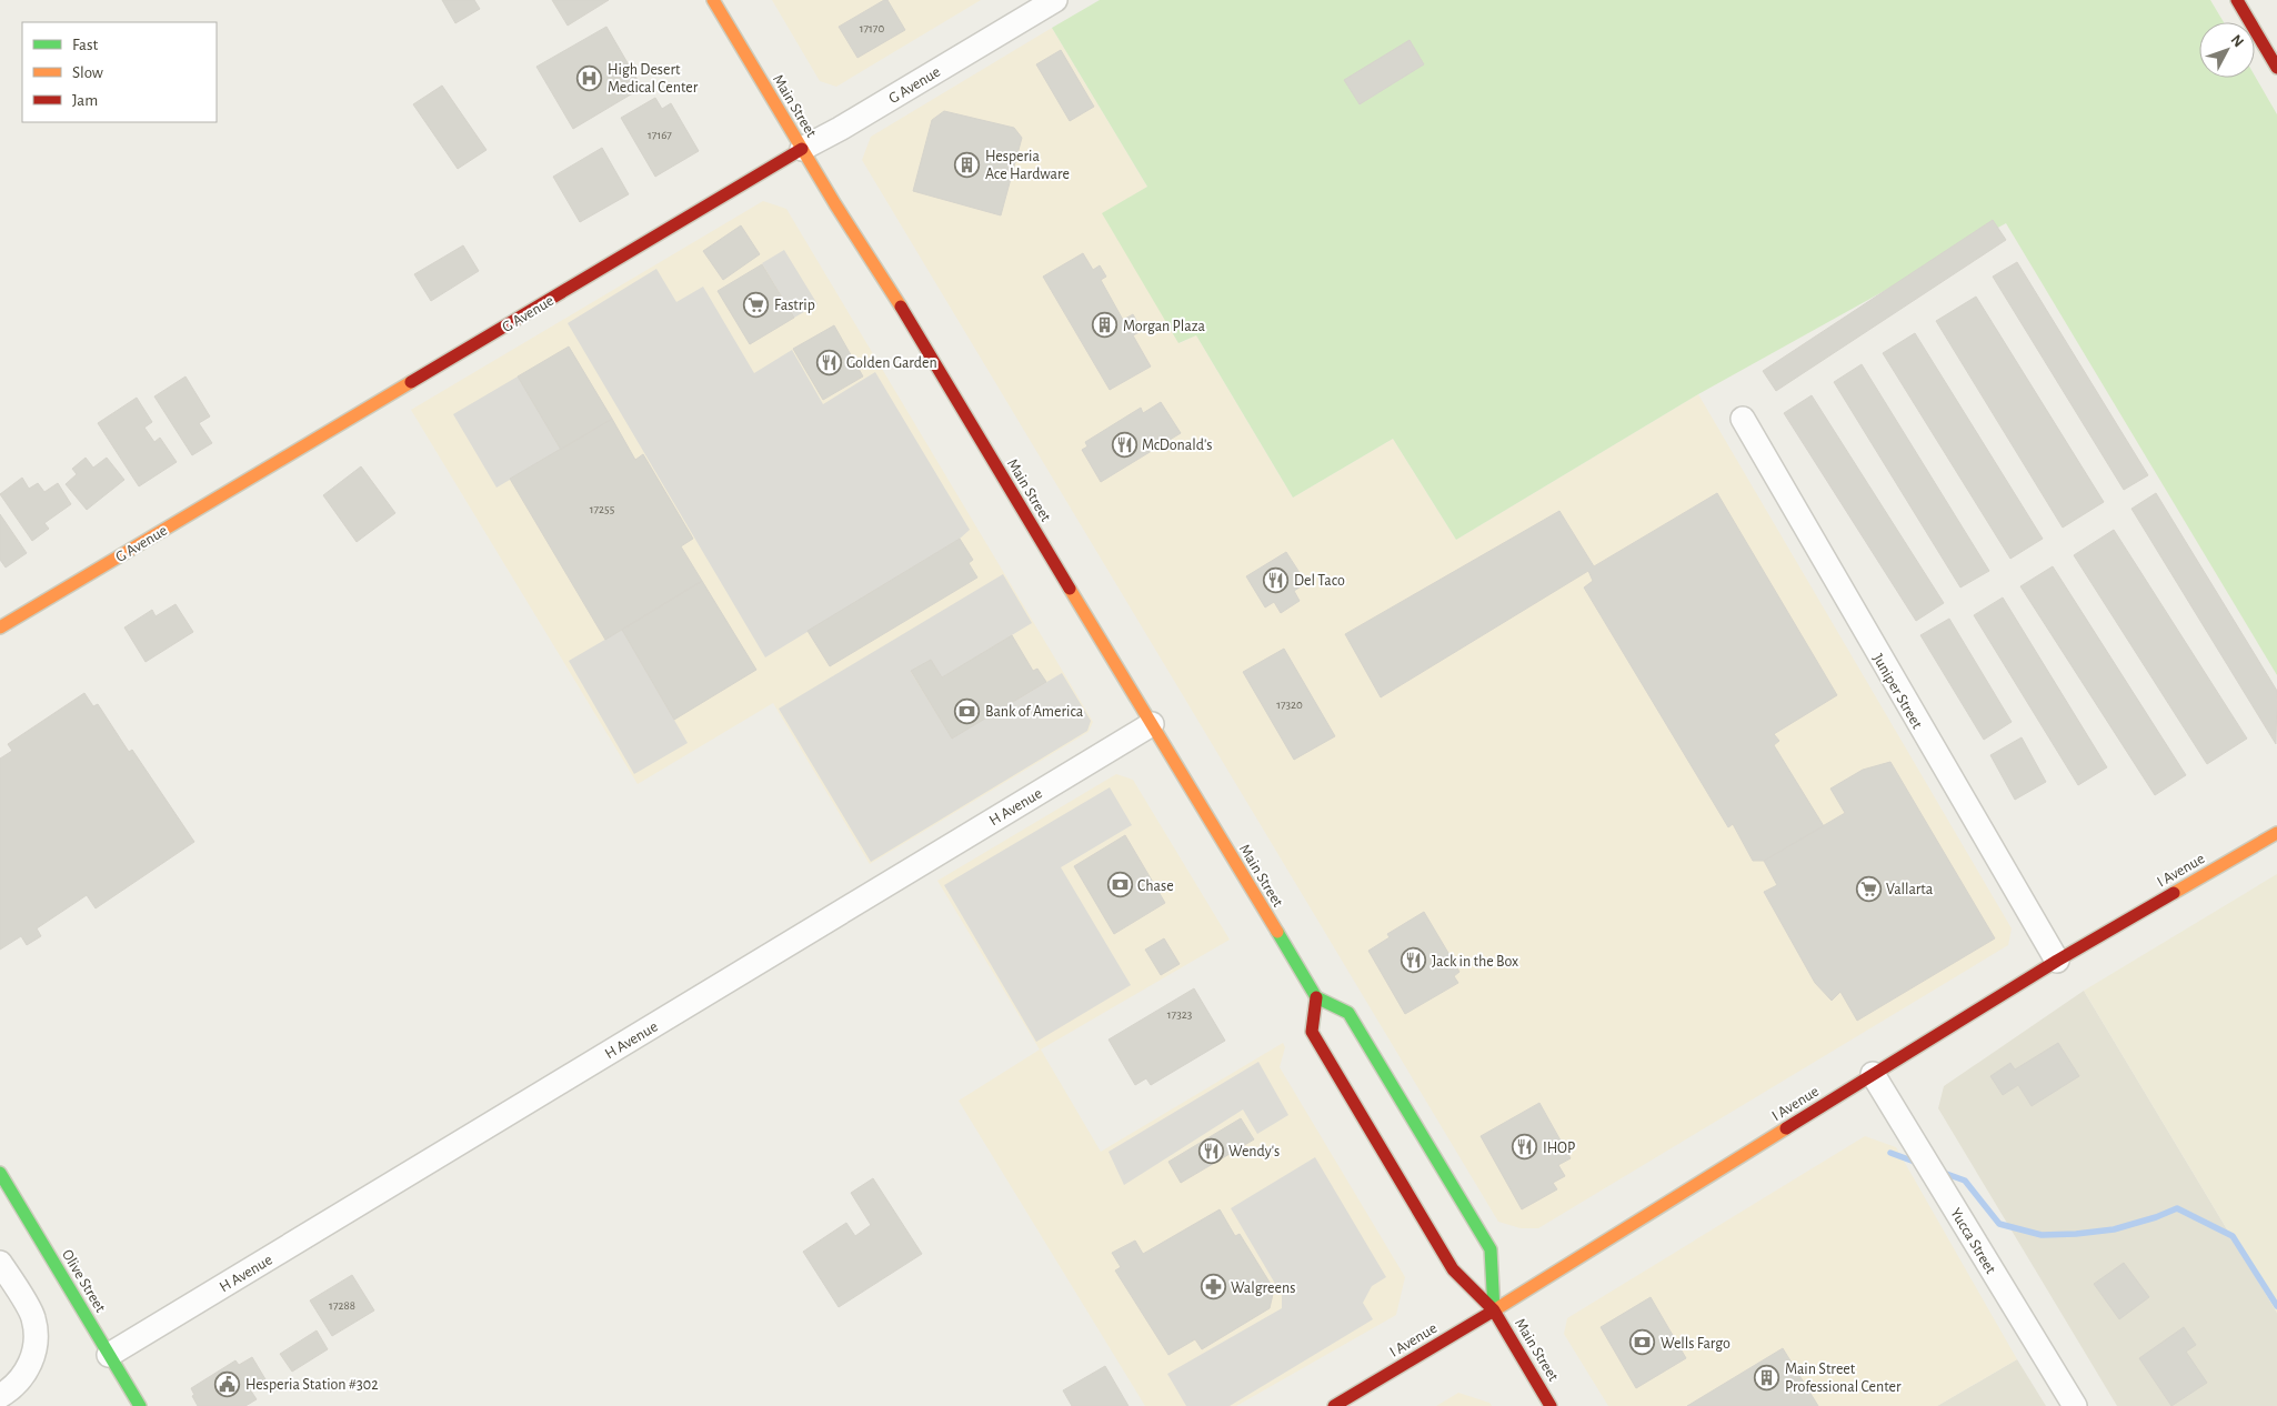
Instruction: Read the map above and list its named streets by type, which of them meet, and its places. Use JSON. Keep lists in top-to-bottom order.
{
  "streets": {
    "main road": [
      "G Avenue",
      "Main Street",
      "I Avenue",
      "Olive Street"
    ],
    "street": ["Juniper Street", "H Avenue", "Yucca Street"]
  },
  "crossings": [
    ["G Avenue", "Main Street"],
    ["Main Street", "H Avenue"],
    ["Main Street", "I Avenue"],
    ["Juniper Street", "I Avenue"],
    ["H Avenue", "Olive Street"],
    ["I Avenue", "Yucca Street"]
  ],
  "places": {
    "hospital": ["High Desert Medical Center"],
    "building": ["Hesperia Ace Hardware", "Morgan Plaza", "Main Street Professional Center"],
    "supermarket": ["Fastrip", "Vallarta"],
    "restaurant": [
      "Golden Garden",
      "McDonald's",
      "Del Taco",
      "Jack in the Box",
      "IHOP",
      "Wendy's"
    ],
    "bank": ["Bank of America", "Chase", "Wells Fargo"],
    "pharmacy": ["Walgreens"],
    "public building": ["Hesperia Station #302"]
  },
  "house_numbers": [
    "17170",
    "17167",
    "17255",
    "17320",
    "17323",
    "17288"
  ],
  "legend": ["Fast", "Slow", "Jam"],
  "north": "top right"
}
